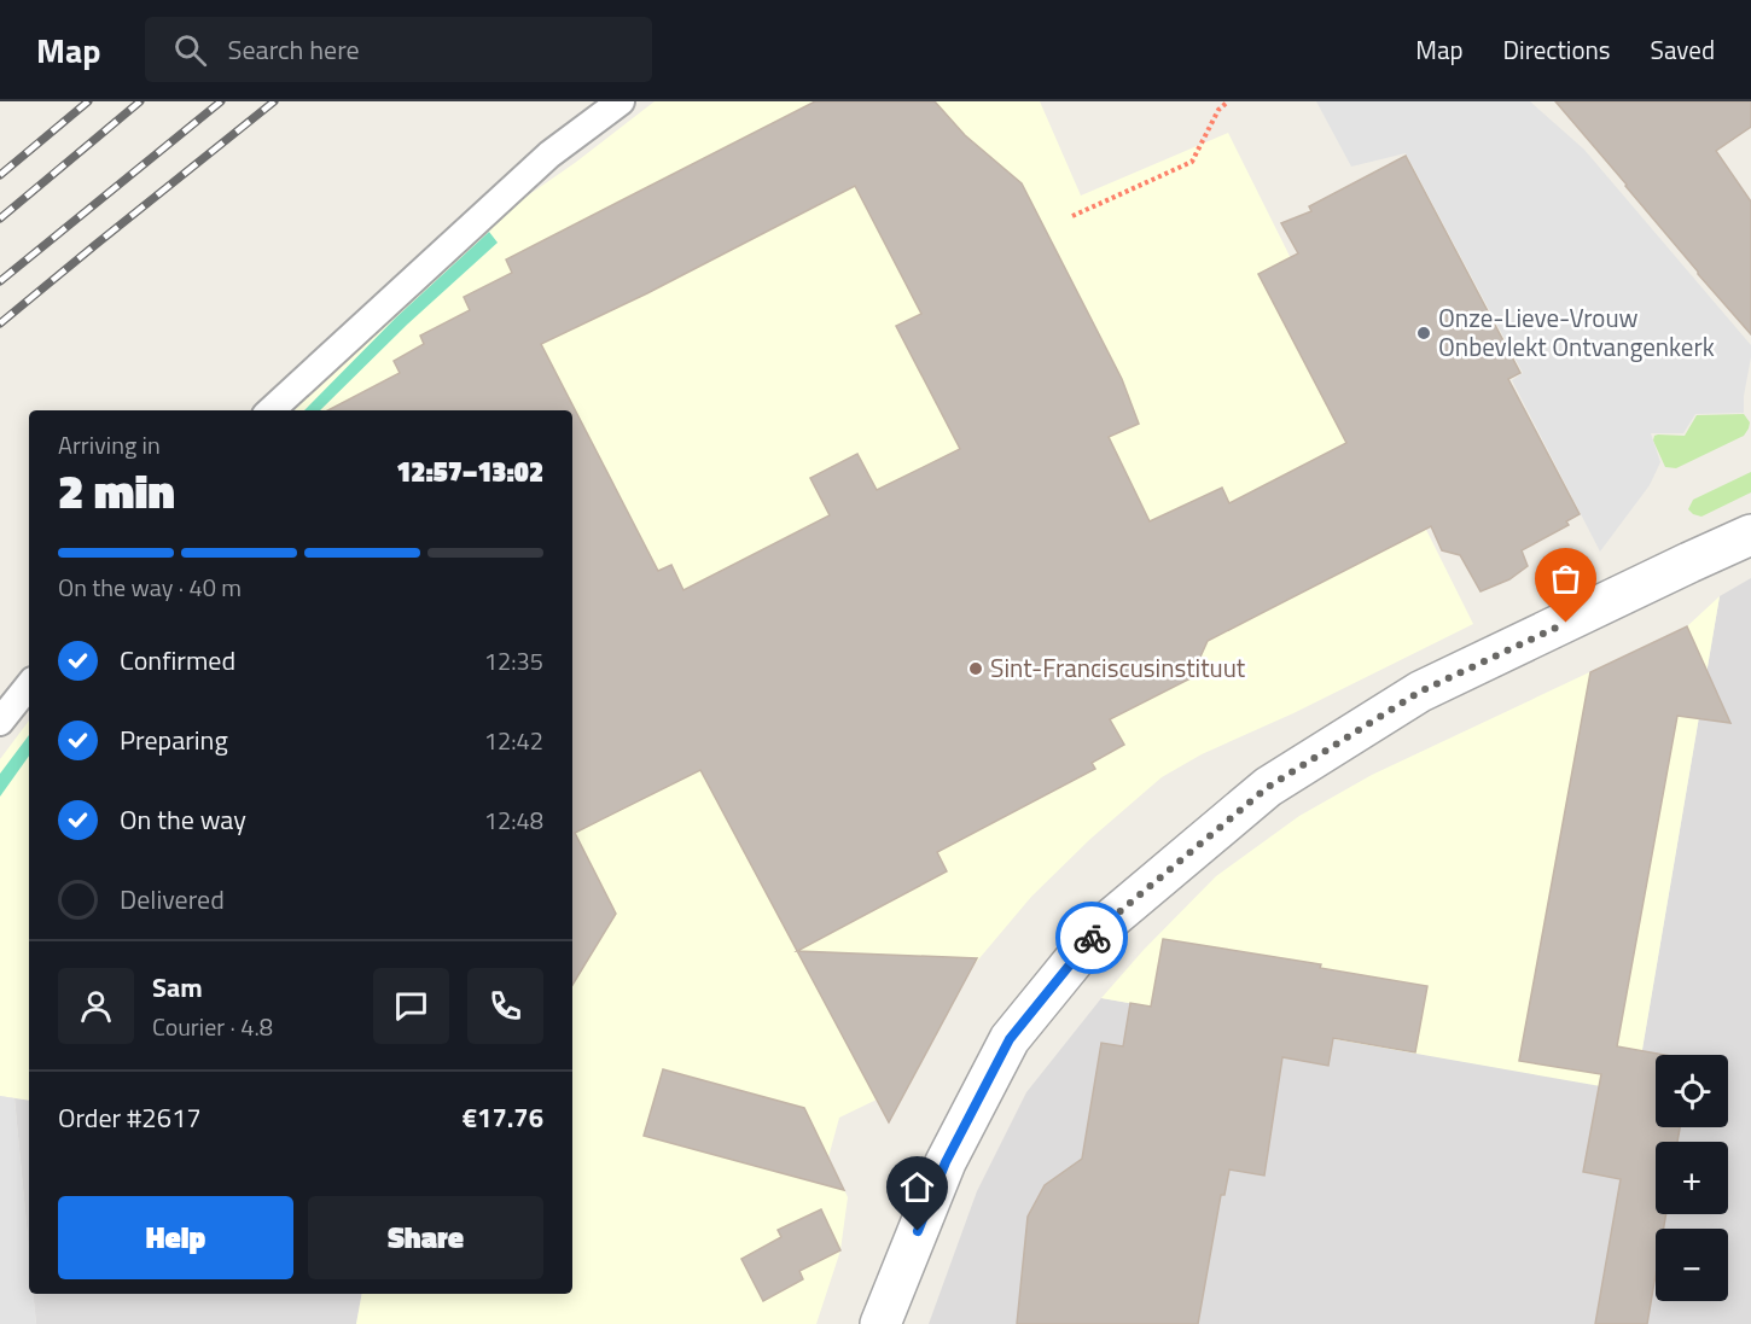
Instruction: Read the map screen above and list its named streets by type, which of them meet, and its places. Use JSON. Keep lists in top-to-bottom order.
{
  "places": ["Onze-Lieve-Vrouw Onbevlekt Ontvangenkerk", "Sint-Franciscusinstituut"],
  "page": {
    "header": "Map",
    "search": "Search here",
    "nav": ["Map", "Directions", "Saved"],
    "heading": ["2 min", "Arriving in", "12:57–13:02"],
    "panel": [
      "Sam",
      "Courier · 4.8",
      "Order #2617",
      "€17.76"
    ],
    "bar": "On the way · 40 m",
    "list": [
      ["Confirmed", "12:35"],
      ["Preparing", "12:42"],
      ["On the way", "12:48"],
      "Delivered"
    ],
    "map_buttons": ["+", "−"],
    "buttons": ["Help", "Share"]
  }
}
